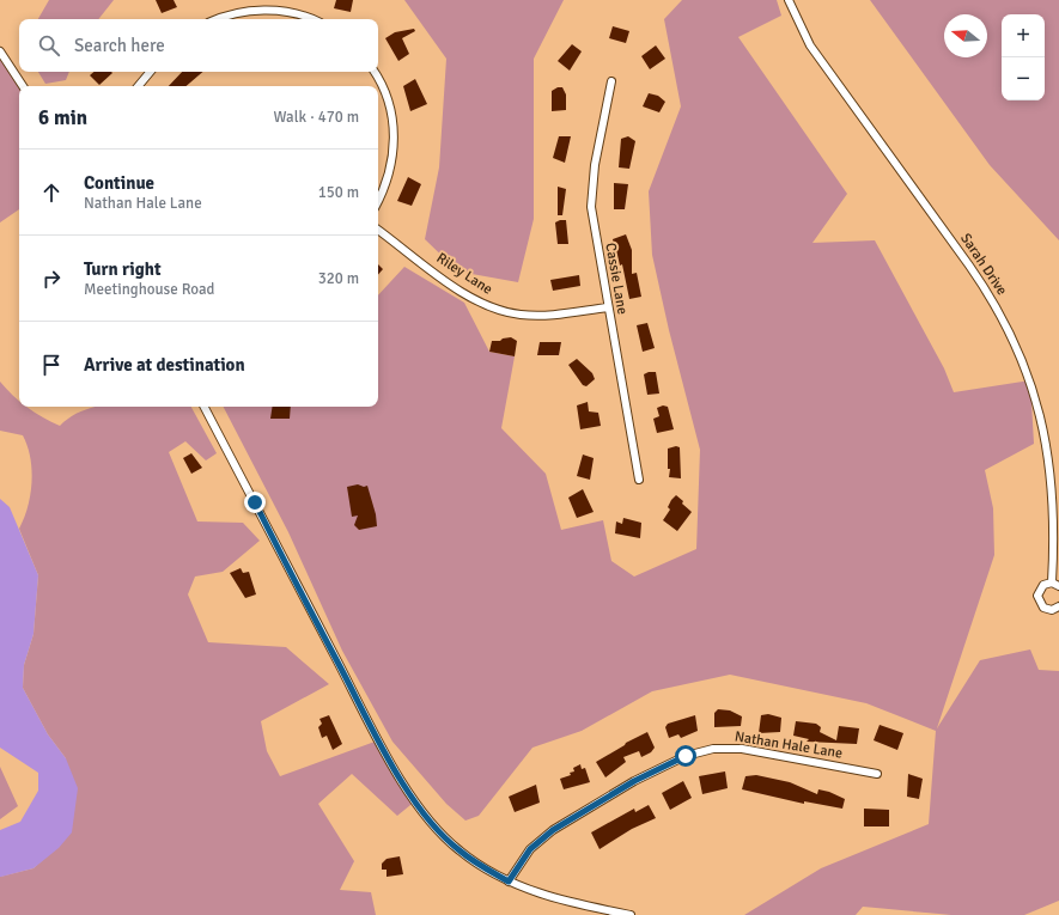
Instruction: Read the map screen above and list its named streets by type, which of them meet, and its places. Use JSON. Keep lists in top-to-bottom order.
{
  "streets": {
    "street": [
      "Sarah Drive",
      "Riley Lane",
      "Cassie Lane",
      "Nathan Hale Lane"
    ]
  },
  "crossings": [
    ["Riley Lane", "Cassie Lane"]
  ],
  "north": "left",
  "page": {
    "map_buttons": ["+", "−"],
    "search": "Search here",
    "heading": ["6 min", "Walk · 470 m"],
    "list": [
      ["Continue", "Nathan Hale Lane", "150 m"],
      ["Turn right", "Meetinghouse Road", "320 m"],
      "Arrive at destination"
    ]
  }
}
